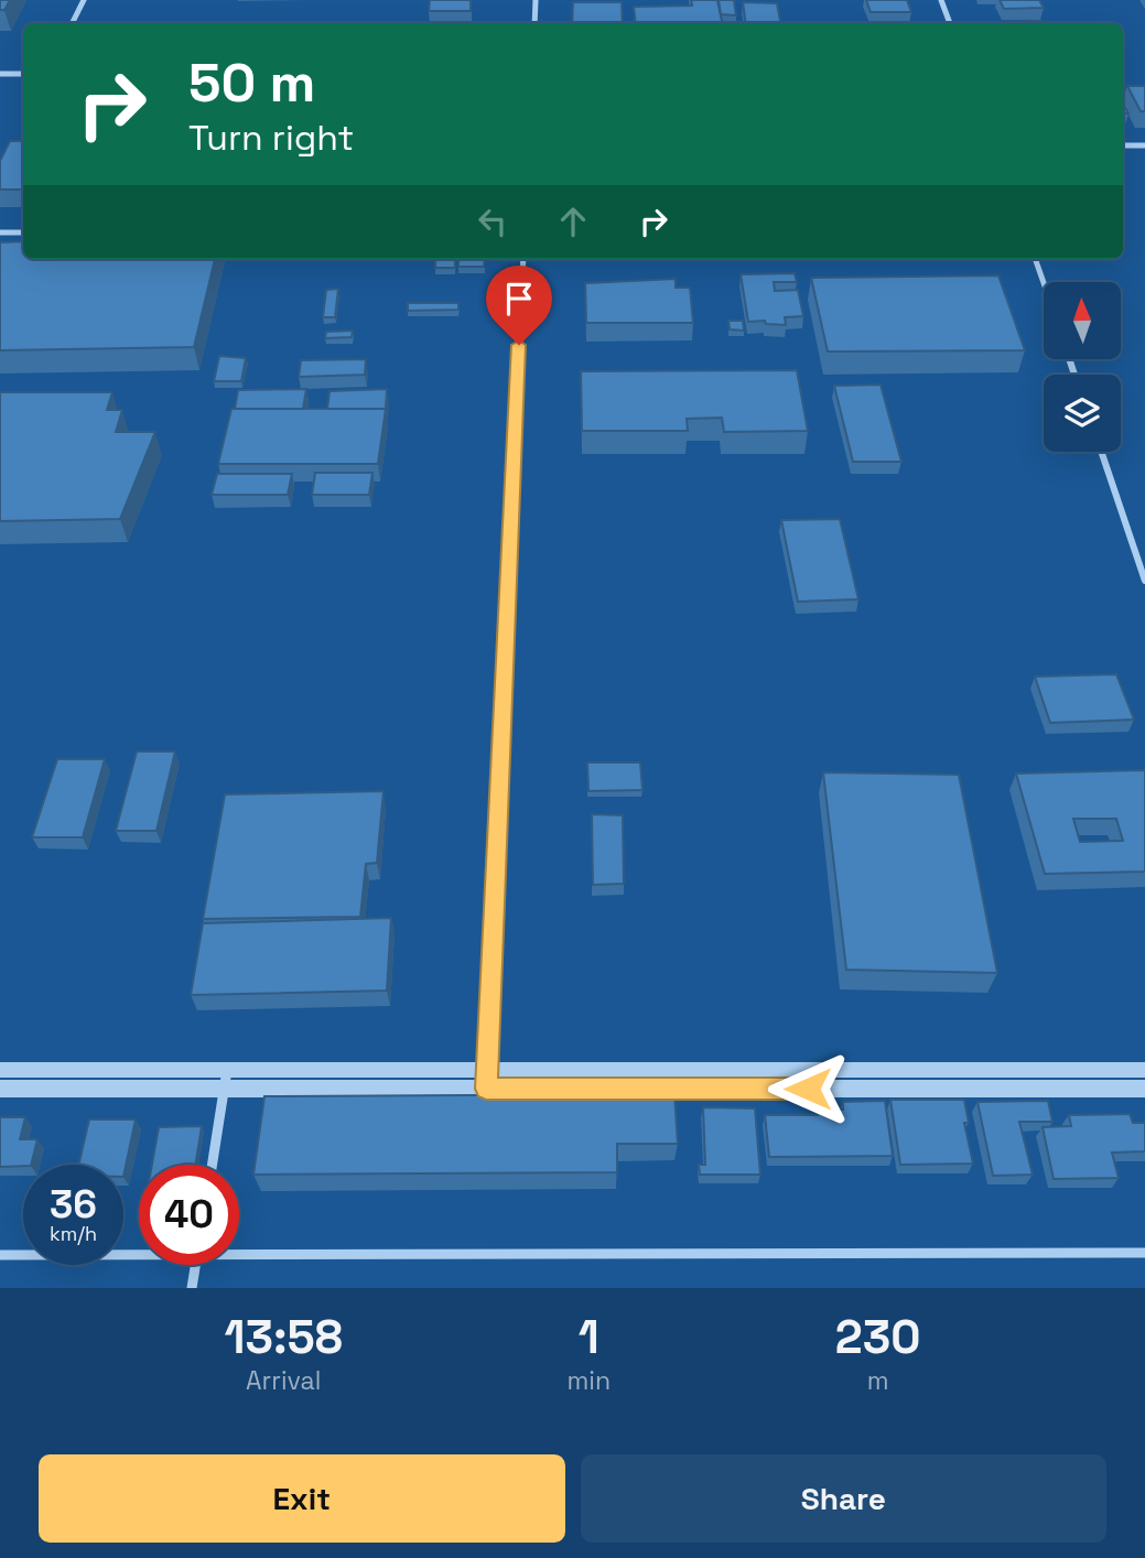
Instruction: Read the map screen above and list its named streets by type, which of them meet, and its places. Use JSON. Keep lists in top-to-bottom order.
{
  "north": "top",
  "page": {
    "turn": ["50 m", "Turn right"],
    "speed": "36 km/h",
    "limit": "40",
    "eta": [
      "13:58",
      "Arrival",
      "1",
      "min",
      "230",
      "m"
    ],
    "buttons": ["Exit", "Share"]
  }
}
